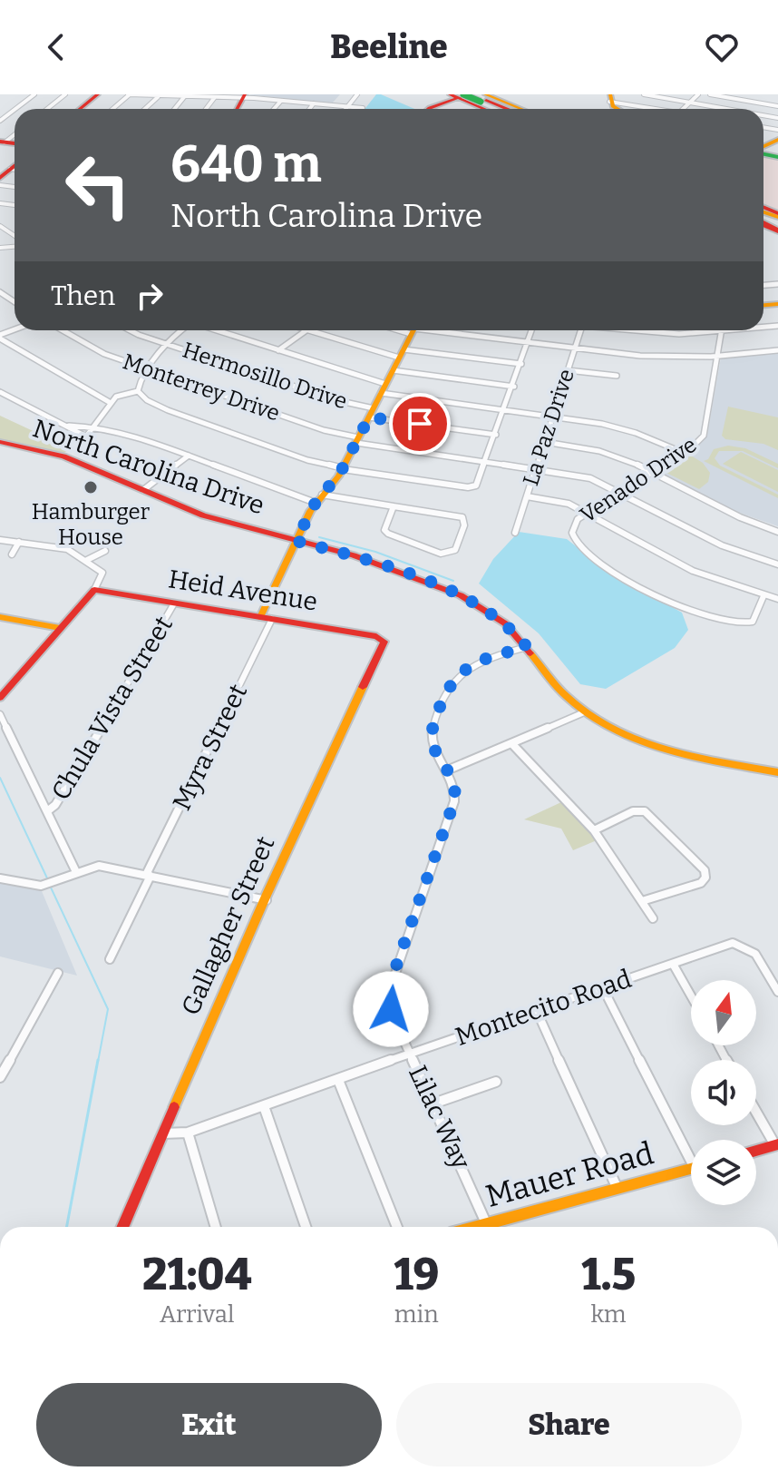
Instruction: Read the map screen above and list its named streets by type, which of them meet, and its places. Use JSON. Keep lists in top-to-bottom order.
{
  "streets": {
    "main road": [
      "North Carolina Drive",
      "Heid Avenue",
      "Gallagher Street",
      "Mauer Road"
    ],
    "street": [
      "Hermosillo Drive",
      "Monterrey Drive",
      "La Paz Drive",
      "Venado Drive",
      "Chula Vista Street",
      "Myra Street",
      "Montecito Road",
      "Lilac Way"
    ]
  },
  "crossings": [
    ["Monterrey Drive", "La Paz Drive"],
    ["Monterrey Drive", "Venado Drive"],
    ["North Carolina Drive", "Lilac Way"],
    ["Heid Avenue", "Chula Vista Street"],
    ["Heid Avenue", "Myra Street"],
    ["Heid Avenue", "Gallagher Street"],
    ["Gallagher Street", "Montecito Road"],
    ["Montecito Road", "Lilac Way"],
    ["Lilac Way", "Mauer Road"]
  ],
  "places": ["Hamburger House"],
  "north": "top",
  "page": {
    "header": "Beeline",
    "turn": ["640 m", "North Carolina Drive"],
    "then": "Then",
    "eta": [
      "21:04",
      "Arrival",
      "19",
      "min",
      "1.5",
      "km"
    ],
    "buttons": ["Exit", "Share"]
  }
}
